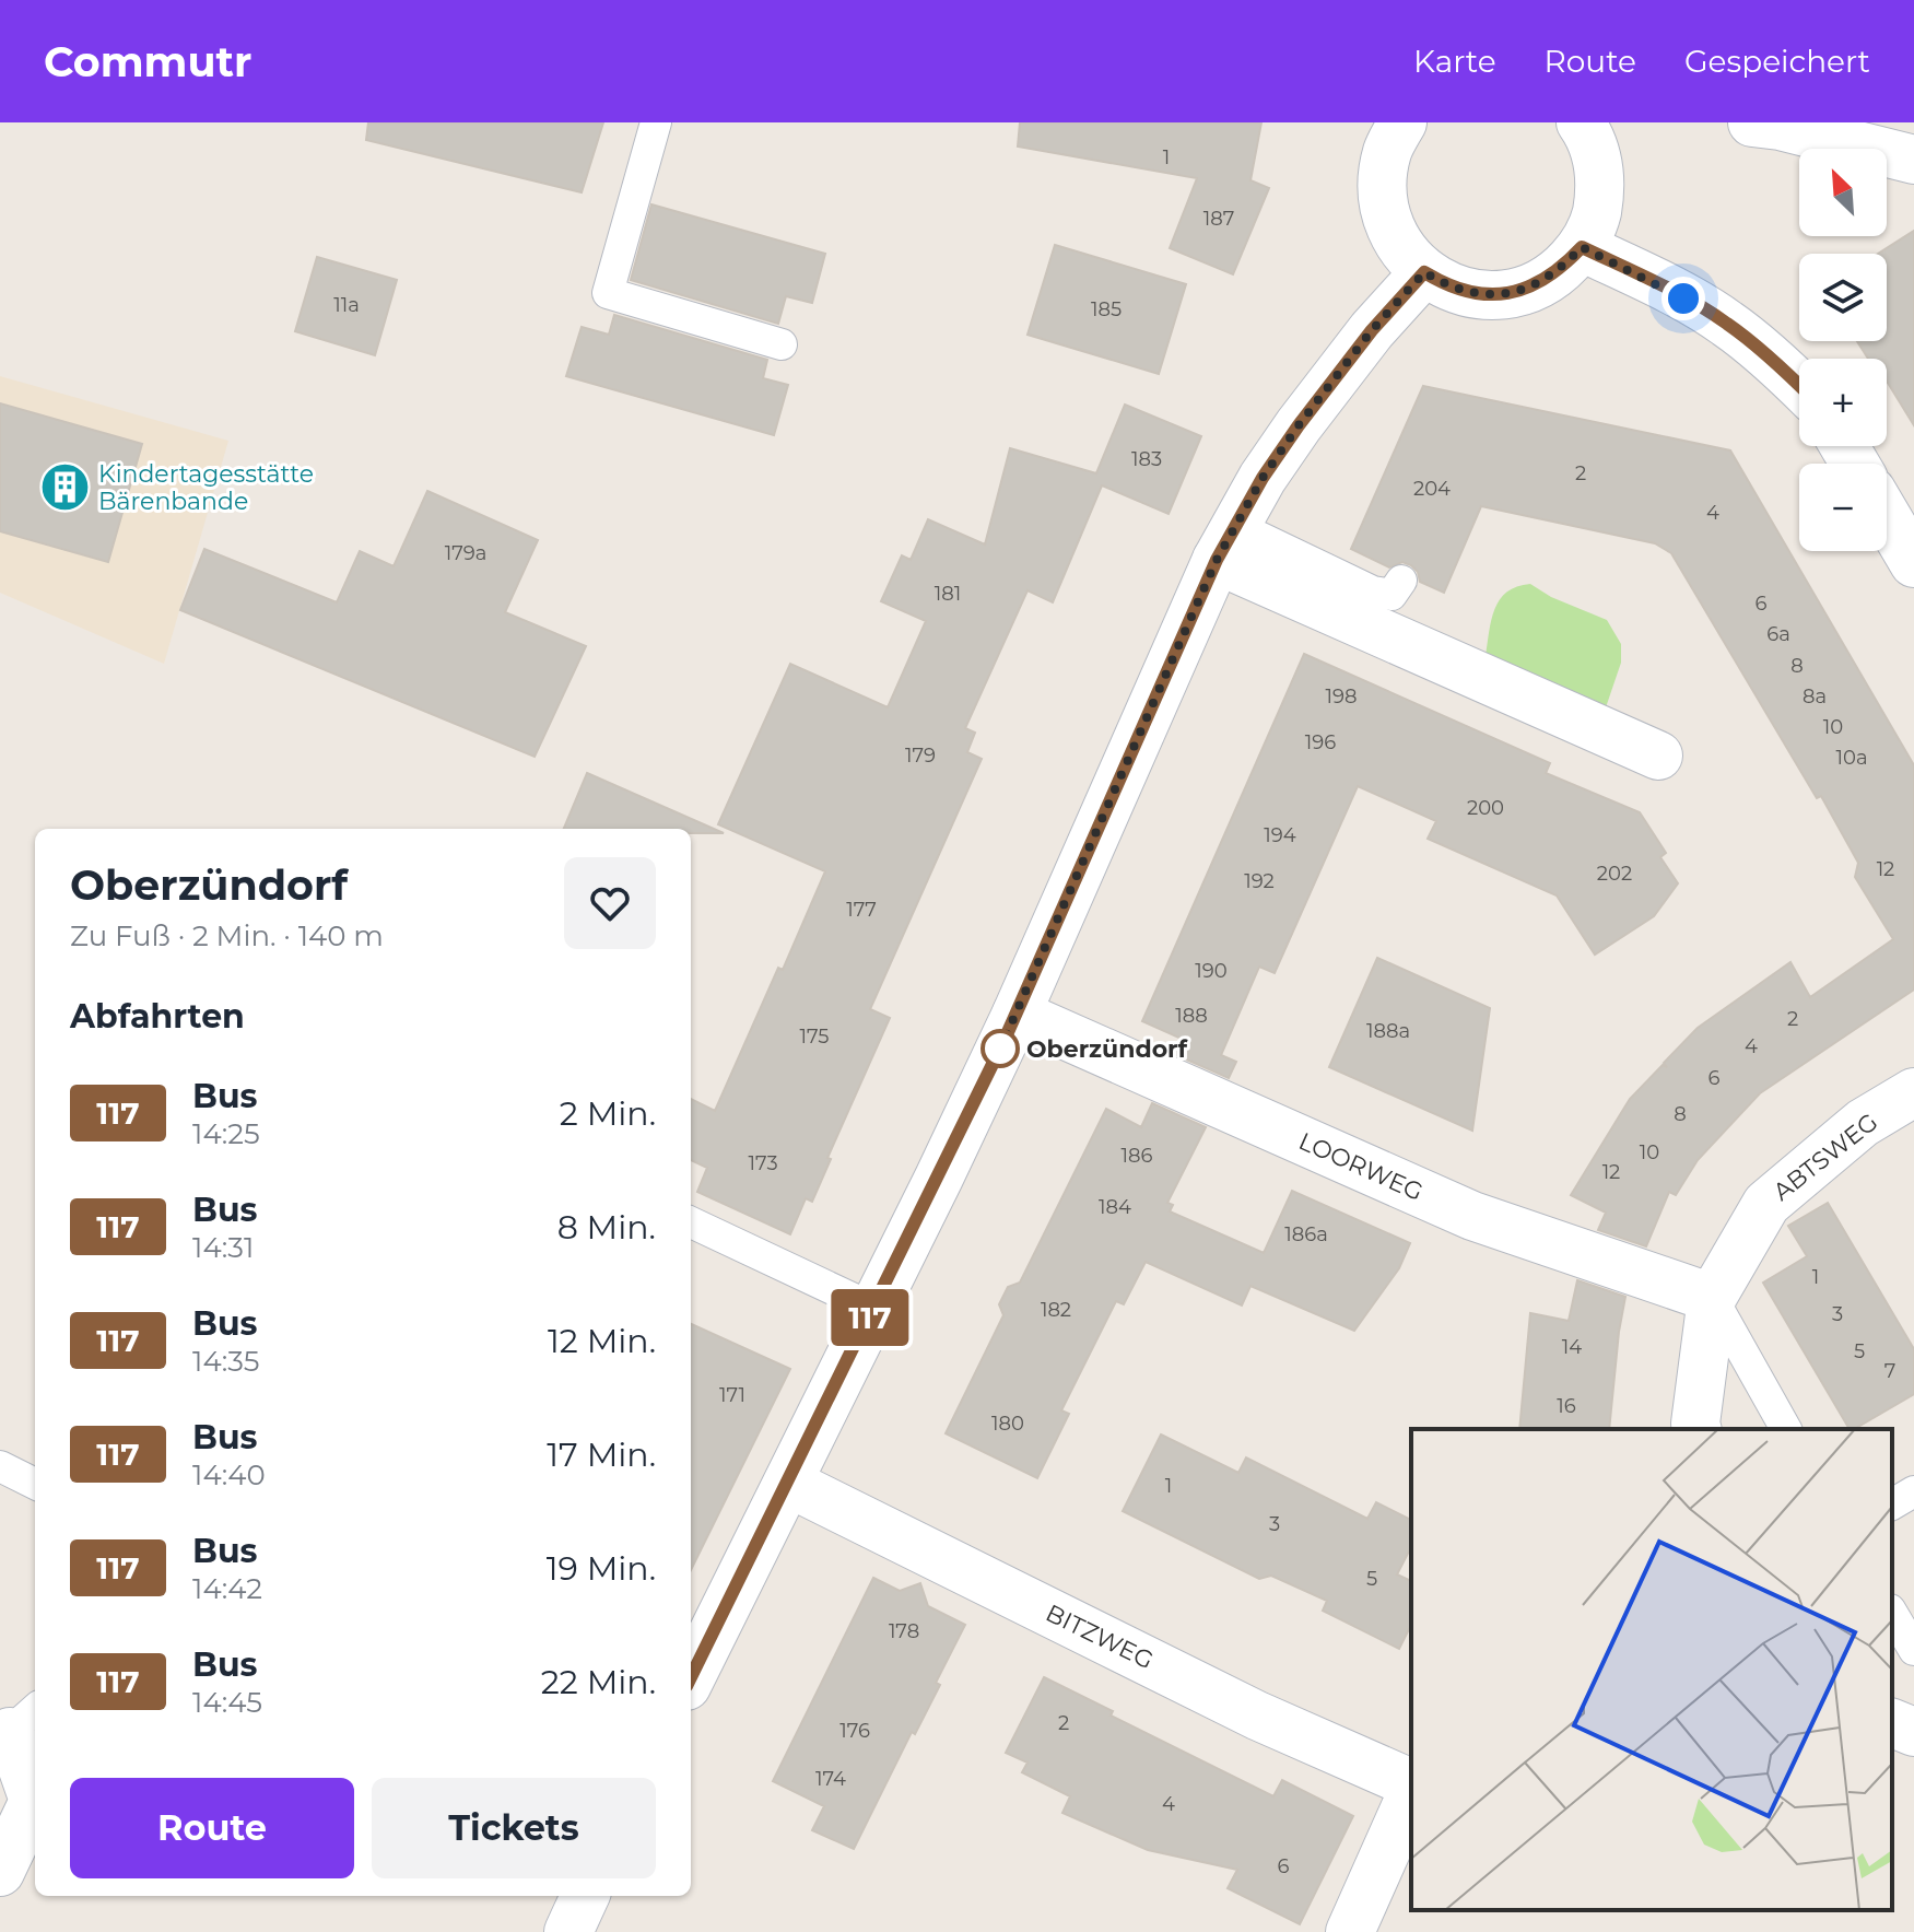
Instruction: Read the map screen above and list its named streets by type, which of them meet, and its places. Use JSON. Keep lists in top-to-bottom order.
{
  "streets": {
    "street": ["ABTSWEG", "LOORWEG", "BITZWEG"]
  },
  "crossings": [
    ["ABTSWEG", "LOORWEG"]
  ],
  "places": {
    "building": ["Kindertagesstätte Bärenbande"],
    "other": ["Oberzündorf"]
  },
  "lines": ["bus line 117"],
  "house_numbers": [
    "1",
    "187",
    "11a",
    "185",
    "183",
    "2",
    "204",
    "4",
    "179a",
    "181",
    "6",
    "6a",
    "8",
    "198",
    "8a",
    "10",
    "196",
    "179",
    "10a",
    "200",
    "194",
    "12",
    "202",
    "192",
    "177",
    "190",
    "188",
    "2",
    "188a",
    "175",
    "4",
    "6",
    "8",
    "10",
    "186",
    "173",
    "12",
    "184",
    "186a",
    "1",
    "182",
    "3",
    "14",
    "5",
    "7",
    "171",
    "16",
    "180",
    "1",
    "3",
    "5",
    "178",
    "2",
    "176",
    "174",
    "4",
    "6"
  ],
  "north": "top left",
  "page": {
    "header": "Commutr",
    "nav": ["Karte", "Route", "Gespeichert"],
    "on_map": "117",
    "map_buttons": ["+", "−"],
    "heading": [
      ["Oberzündorf", "Zu Fuß · 2 Min. · 140 m"],
      "Abfahrten"
    ],
    "list": [
      {
        "mark": "117",
        "name": "Bus",
        "note": "14:25",
        "value": "2 Min."
      },
      {
        "mark": "117",
        "name": "Bus",
        "note": "14:31",
        "value": "8 Min."
      },
      {
        "mark": "117",
        "name": "Bus",
        "note": "14:35",
        "value": "12 Min."
      },
      {
        "mark": "117",
        "name": "Bus",
        "note": "14:40",
        "value": "17 Min."
      },
      {
        "mark": "117",
        "name": "Bus",
        "note": "14:42",
        "value": "19 Min."
      },
      {
        "mark": "117",
        "name": "Bus",
        "note": "14:45",
        "value": "22 Min."
      }
    ],
    "buttons": ["Route", "Tickets"]
  }
}
